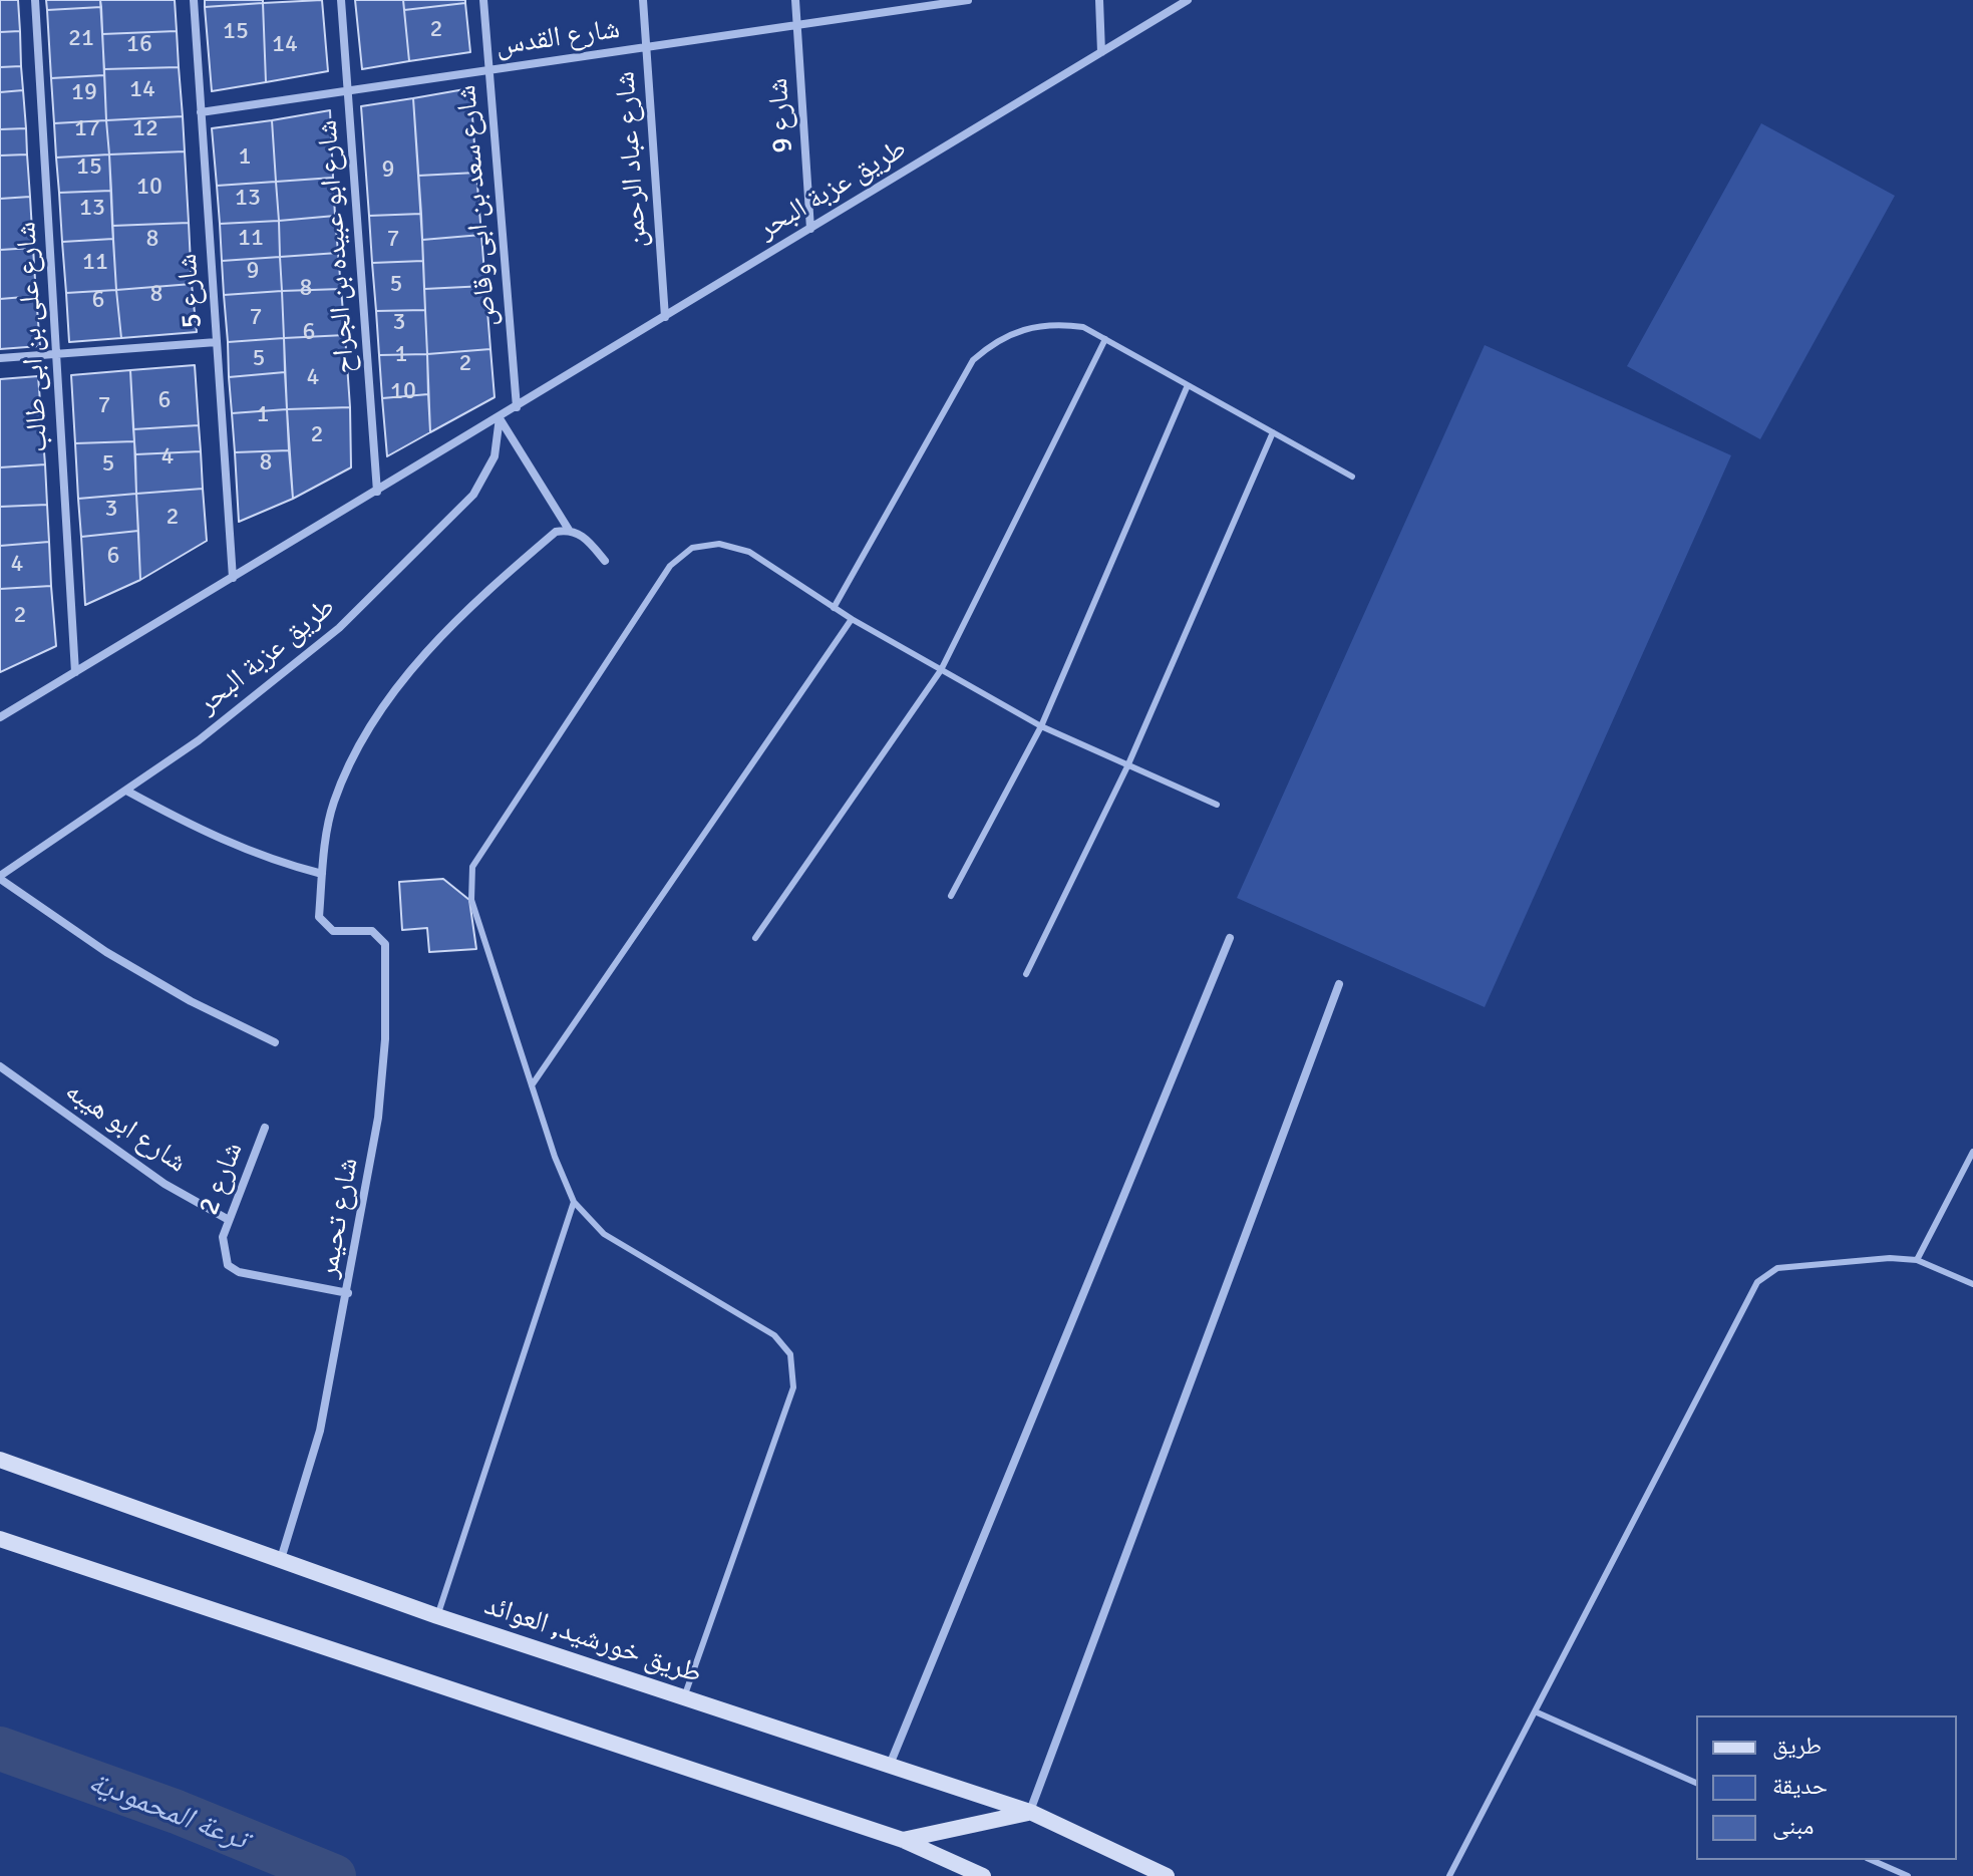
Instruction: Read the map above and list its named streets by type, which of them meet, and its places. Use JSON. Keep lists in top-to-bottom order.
{
  "streets": {
    "main road": ["طريق خورشيد, العوائد"],
    "street": [
      "شارع القدس",
      "شارع 9",
      "شارع عباد الرحمن",
      "طريق عزبة البحر",
      "شارع سعد بن ابى وقاص",
      "شارع ابو عبيده بن الجراح",
      "شارع 5",
      "شارع على بن ابى طالب",
      "شارع ابو هيبه",
      "شارع 2",
      "شارع تحيمر"
    ]
  },
  "crossings": [
    ["شارع القدس", "شارع 9"],
    ["شارع القدس", "شارع عباد الرحمن"],
    ["شارع القدس", "شارع سعد بن ابى وقاص"],
    ["شارع القدس", "شارع ابو عبيده بن الجراح"],
    ["شارع القدس", "شارع 5"],
    ["شارع 9", "طريق عزبة البحر"],
    ["شارع عباد الرحمن", "طريق عزبة البحر"],
    ["طريق عزبة البحر", "شارع سعد بن ابى وقاص"],
    ["طريق عزبة البحر", "شارع ابو عبيده بن الجراح"],
    ["طريق عزبة البحر", "شارع 5"],
    ["طريق عزبة البحر", "شارع على بن ابى طالب"],
    ["شارع ابو هيبه", "شارع 2"],
    ["شارع 2", "شارع تحيمر"],
    ["شارع تحيمر", "طريق خورشيد, العوائد"]
  ],
  "water": ["ترعة المحمودية"],
  "house_numbers": [
    "2",
    "15",
    "21",
    "16",
    "14",
    "14",
    "19",
    "17",
    "12",
    "1",
    "15",
    "9",
    "10",
    "13",
    "13",
    "11",
    "8",
    "7",
    "11",
    "9",
    "5",
    "8",
    "8",
    "6",
    "7",
    "3",
    "6",
    "1",
    "5",
    "2",
    "4",
    "10",
    "6",
    "7",
    "1",
    "2",
    "4",
    "8",
    "5",
    "3",
    "2",
    "6",
    "4",
    "2"
  ],
  "legend": ["طريق", "حديقة", "مبنى"]
}
